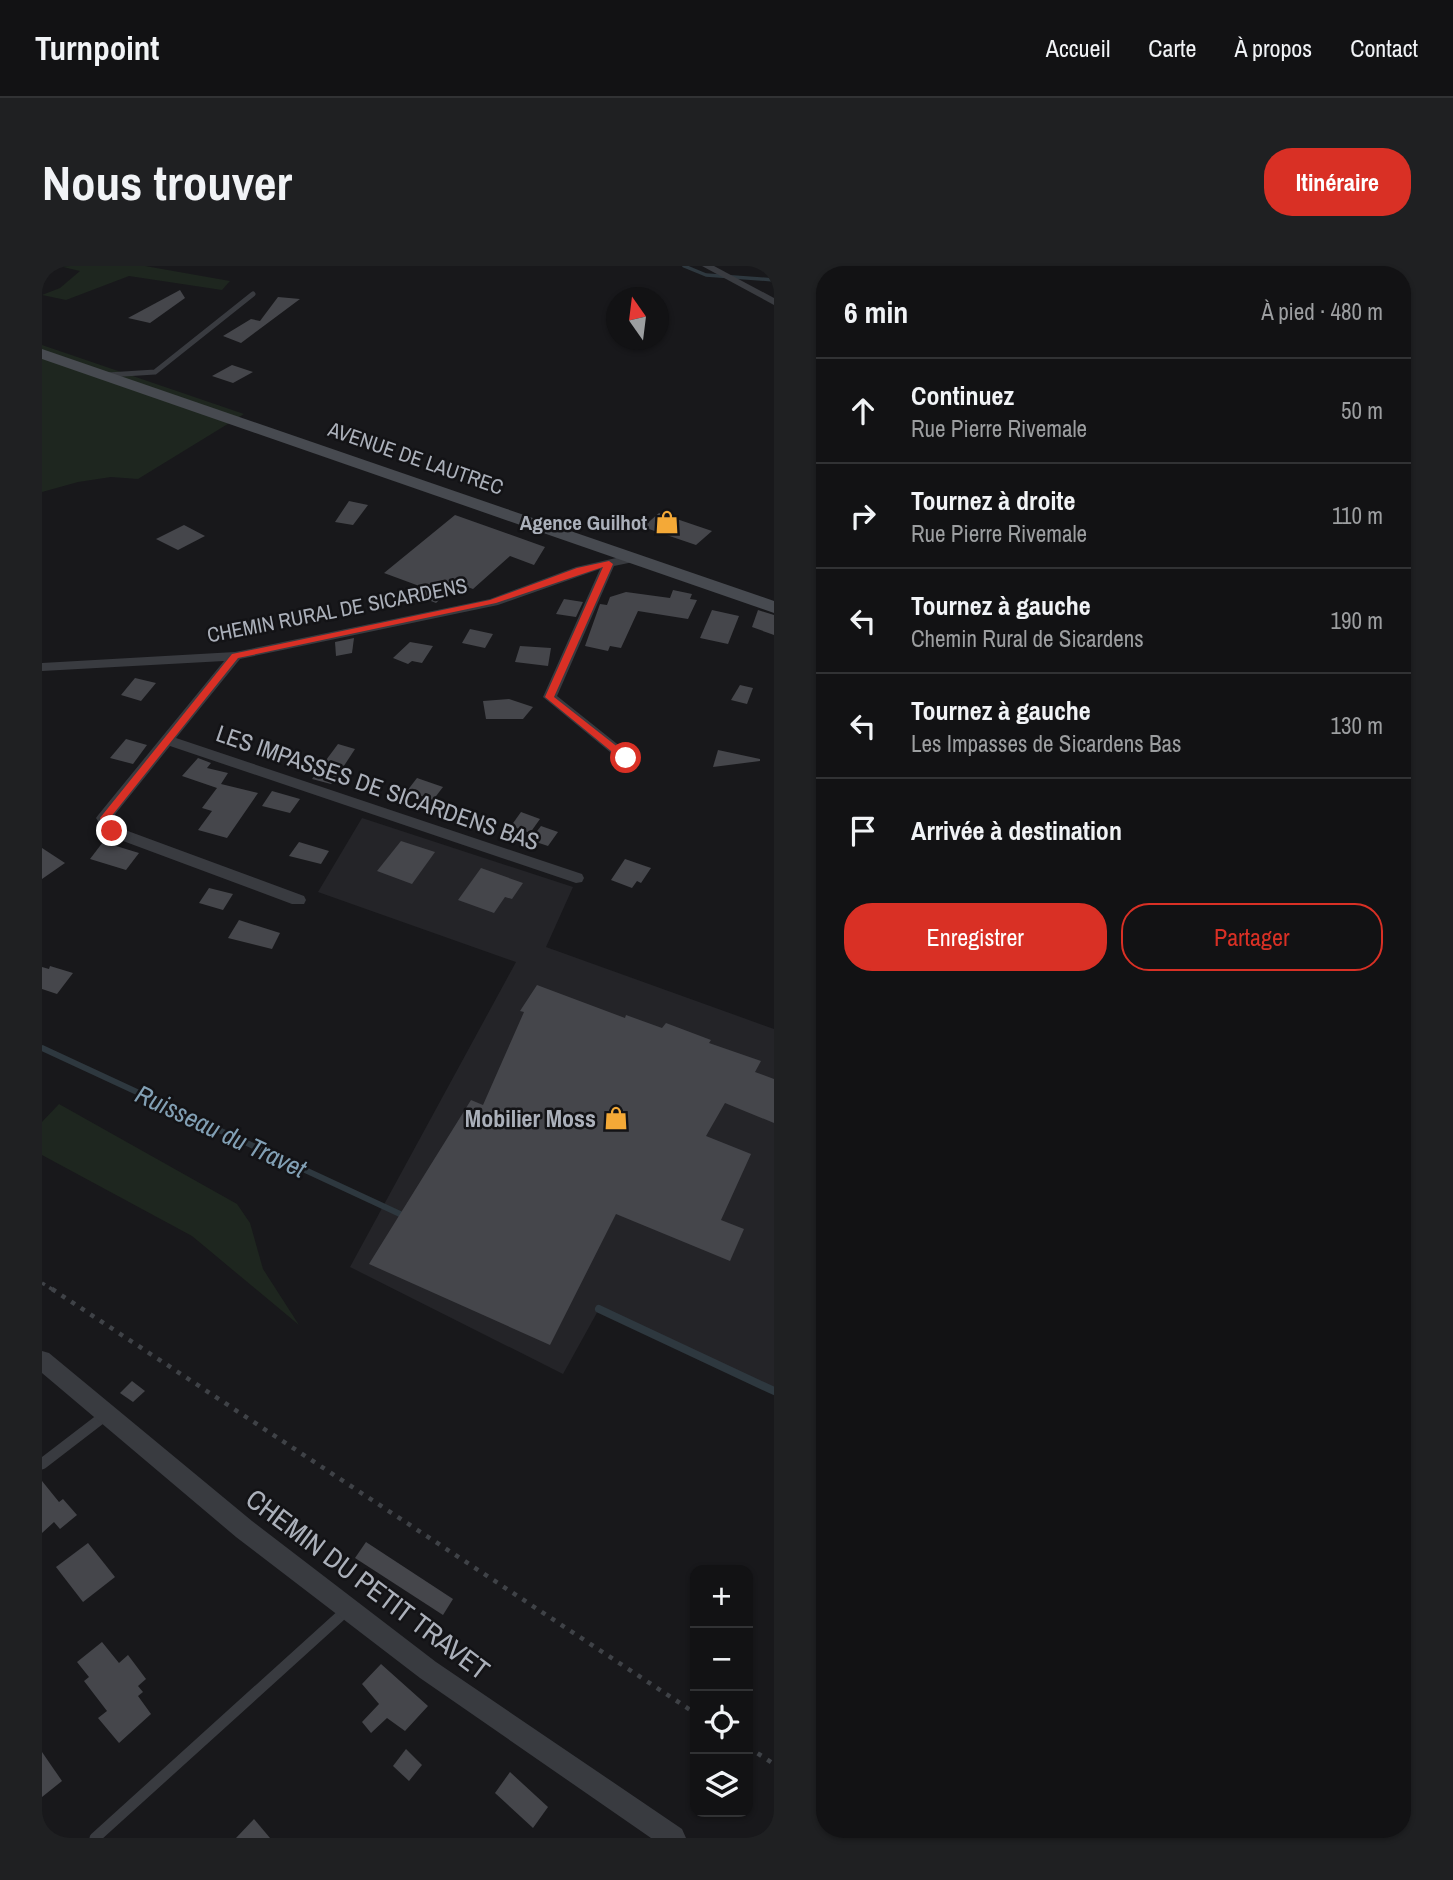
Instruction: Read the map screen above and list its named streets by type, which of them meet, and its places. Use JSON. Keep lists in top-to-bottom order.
{
  "streets": {
    "main road": ["AVENUE DE LAUTREC"],
    "street": ["CHEMIN RURAL DE SICARDENS", "LES IMPASSES DE SICARDENS BAS", "CHEMIN DU PETIT TRAVET"]
  },
  "crossings": [
    ["AVENUE DE LAUTREC", "CHEMIN RURAL DE SICARDENS"],
    ["CHEMIN RURAL DE SICARDENS", "LES IMPASSES DE SICARDENS BAS"]
  ],
  "water": ["Ruisseau du Travet"],
  "places": {
    "shop": ["Agence Guilhot", "Mobilier Moss"]
  },
  "north": "top",
  "page": {
    "header": "Turnpoint",
    "nav": [
      "Accueil",
      "Carte",
      "À propos",
      "Contact"
    ],
    "buttons": [
      "Itinéraire",
      ["Enregistrer", "Partager"]
    ],
    "title": "Nous trouver",
    "heading": ["6 min", "À pied · 480 m"],
    "list": [
      ["Continuez", "Rue Pierre Rivemale", "50 m"],
      ["Tournez à droite", "Rue Pierre Rivemale", "110 m"],
      ["Tournez à gauche", "Chemin Rural de Sicardens", "190 m"],
      ["Tournez à gauche", "Les Impasses de Sicardens Bas", "130 m"],
      "Arrivée à destination"
    ],
    "map_buttons": ["+", "−"]
  }
}
